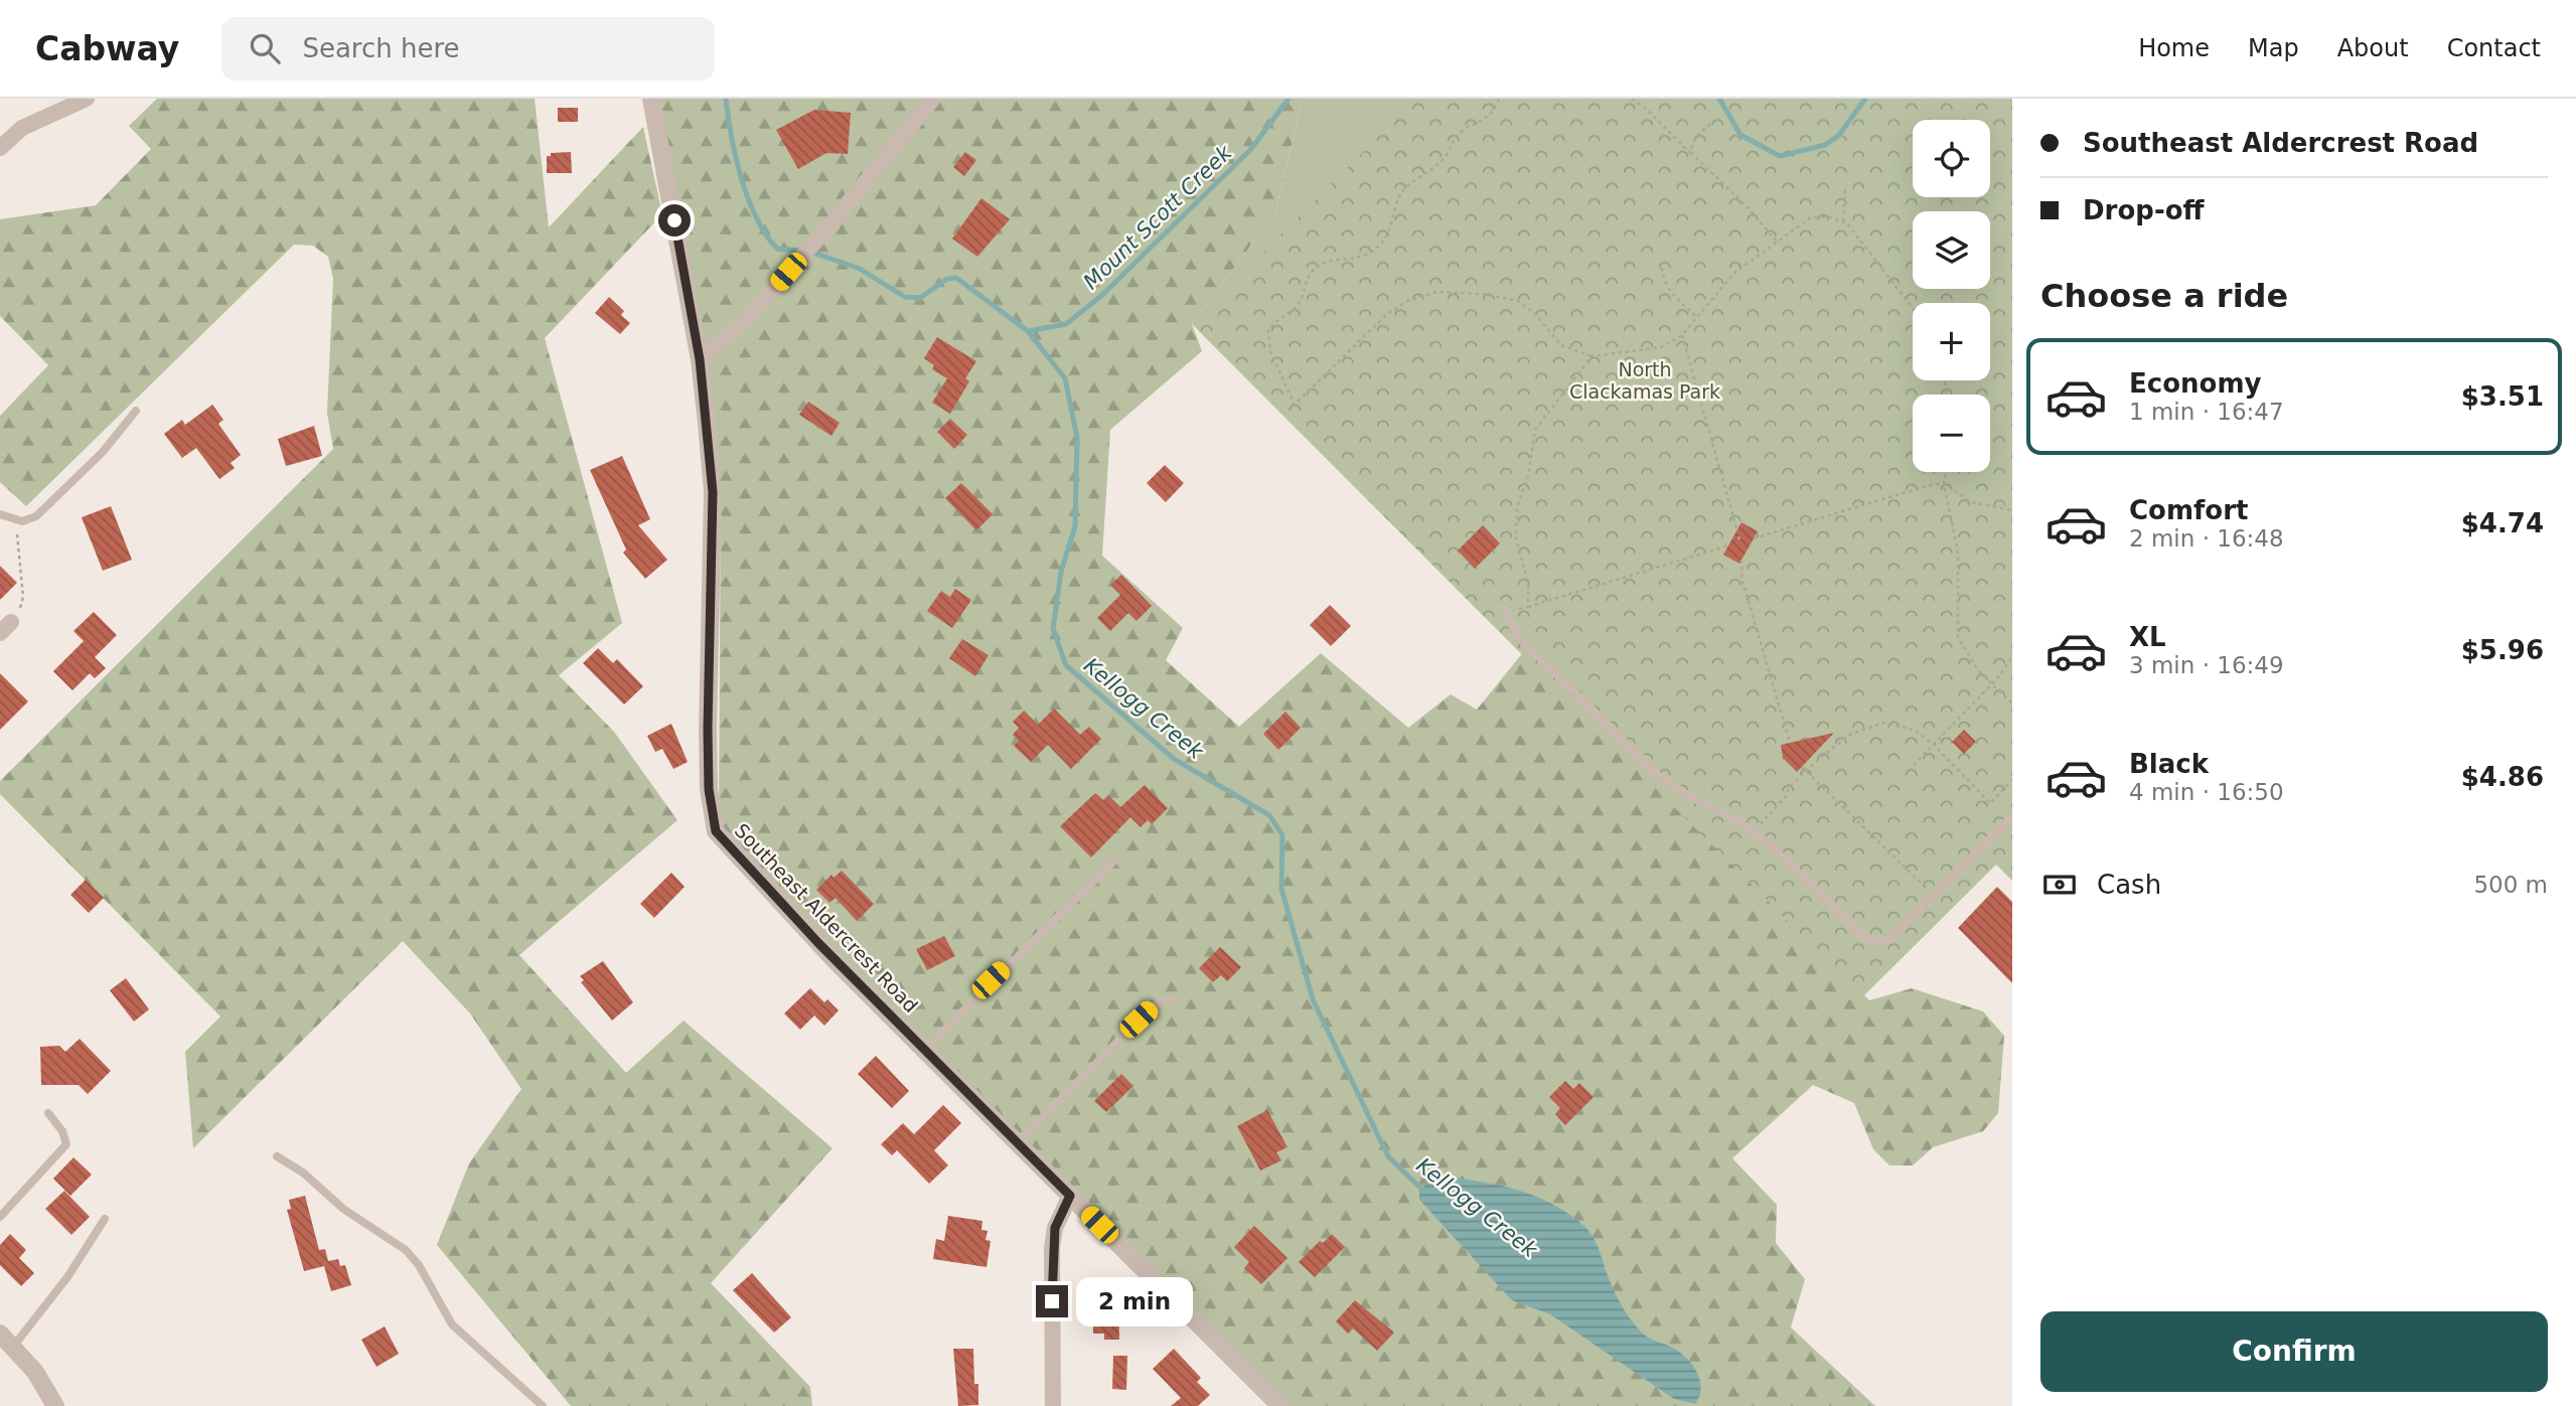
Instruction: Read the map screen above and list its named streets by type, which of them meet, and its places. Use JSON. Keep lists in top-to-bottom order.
{
  "streets": {
    "street": ["Southeast Aldercrest Road"]
  },
  "water": ["Mount Scott Creek", "Kellogg Creek"],
  "parks": ["North Clackamas Park"],
  "page": {
    "header": "Cabway",
    "search": "Search here",
    "nav": [
      "Home",
      "Map",
      "About",
      "Contact"
    ],
    "banner": ["Southeast Aldercrest Road", "Drop-off"],
    "map_buttons": ["+", "−"],
    "heading": "Choose a ride",
    "list": [
      {
        "name": "Economy",
        "note": "1 min · 16:47",
        "value": "$3.51"
      },
      {
        "name": "Comfort",
        "note": "2 min · 16:48",
        "value": "$4.74"
      },
      {
        "name": "XL",
        "note": "3 min · 16:49",
        "value": "$5.96"
      },
      {
        "name": "Black",
        "note": "4 min · 16:50",
        "value": "$4.86"
      }
    ],
    "pay": ["Cash", "500 m"],
    "bubble": "2 min",
    "buttons": "Confirm"
  }
}
